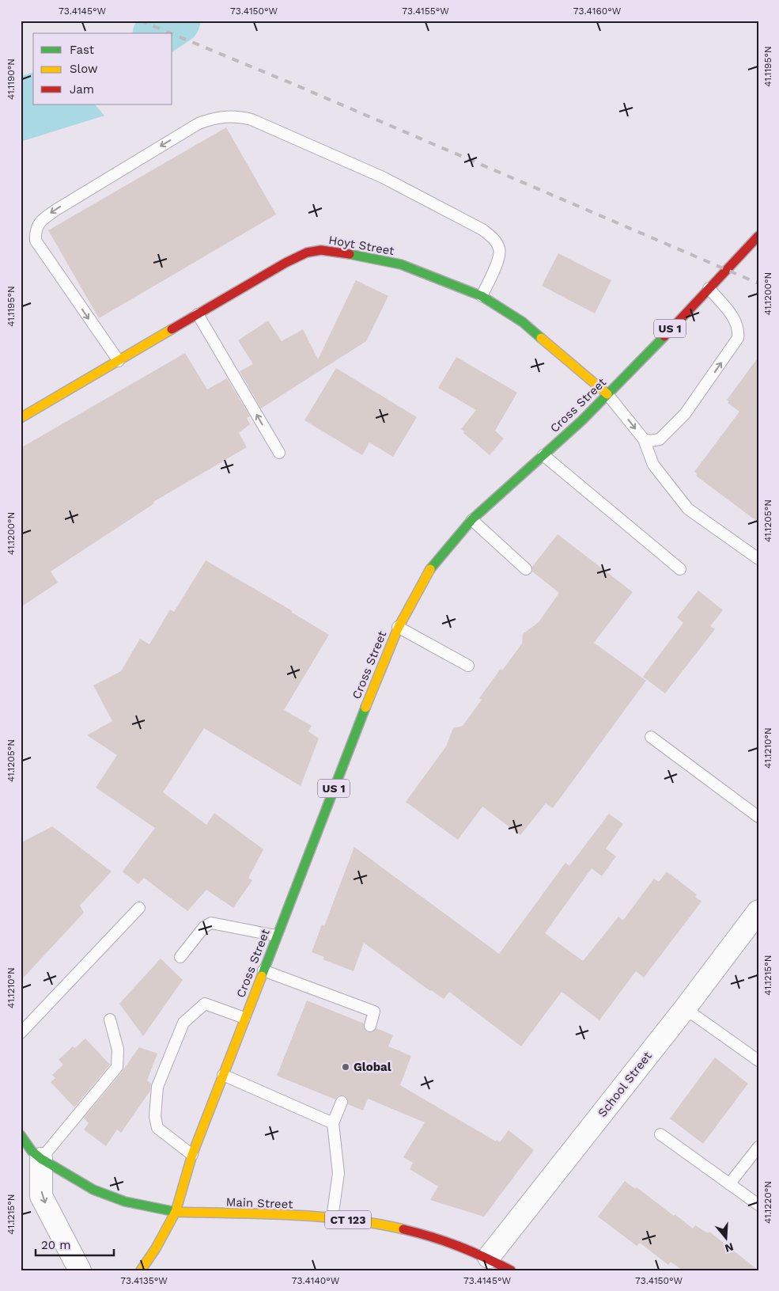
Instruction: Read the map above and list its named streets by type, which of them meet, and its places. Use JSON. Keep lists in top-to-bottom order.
{
  "streets": {
    "main road": [
      "Hoyt Street",
      "US 1",
      "Cross Street",
      "Main Street",
      "CT 123"
    ],
    "street": ["School Street"]
  },
  "crossings": [
    ["Hoyt Street", "Cross Street"],
    ["US 1", "Cross Street"],
    ["US 1", "Main Street"],
    ["Cross Street", "Main Street"],
    ["School Street", "Main Street"]
  ],
  "places": ["Global"],
  "legend": ["Fast", "Slow", "Jam"],
  "scale_bar": "20 m",
  "north": "bottom",
  "coordinates": [
    "73.4145°W",
    "73.4150°W",
    "73.4155°W",
    "73.4160°W",
    "41.1195°N",
    "41.1190°N",
    "41.1200°N",
    "41.1205°N",
    "41.1210°N",
    "41.1215°N",
    "41.1220°N",
    "73.4135°W",
    "73.4140°W"
  ]
}
